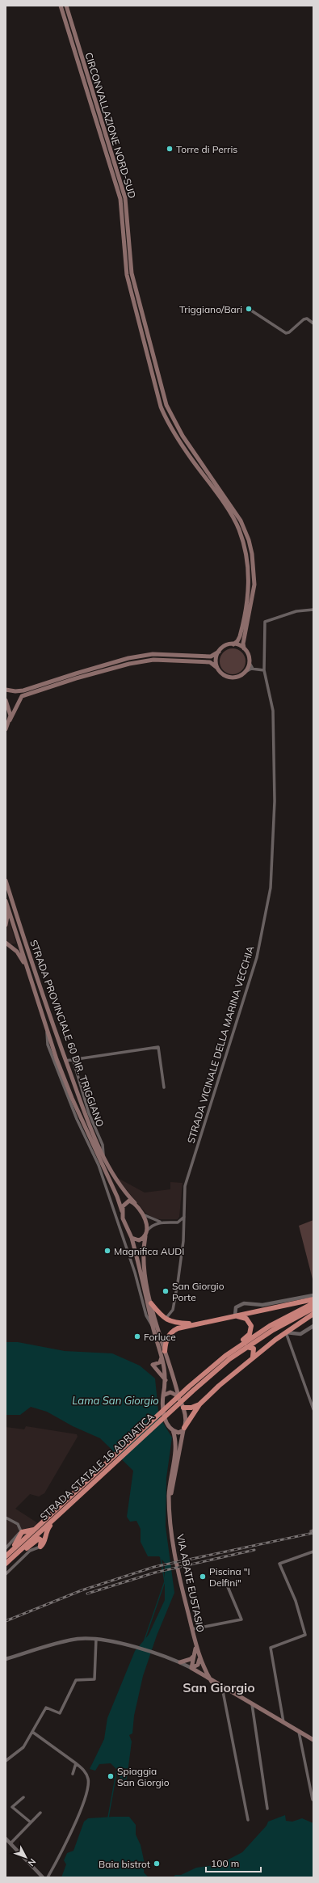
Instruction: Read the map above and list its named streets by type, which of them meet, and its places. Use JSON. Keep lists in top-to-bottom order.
{
  "streets": {
    "highway": ["STRADA STATALE 16 ADRIATICA"],
    "main road": ["CIRCONVALLAZIONE NORD-SUD", "STRADA PROVINCIALE 60 DIR. TRIGGIANO", "VIA ABATE EUSTASIO"],
    "street": ["STRADA VICINALE DELLA MARINA VECCHIA"]
  },
  "districts": ["San Giorgio"],
  "water": ["Lama San Giorgio"],
  "places": [
    "Torre di Perris",
    "Triggiano/Bari",
    "Magnifica AUDI",
    "San Giorgio Porte",
    "Forluce",
    "Piscina \"I Delfini\"",
    "Spiaggia San Giorgio",
    "Baia bistrot"
  ],
  "scale_bar": "100 m",
  "north": "bottom right"
}
